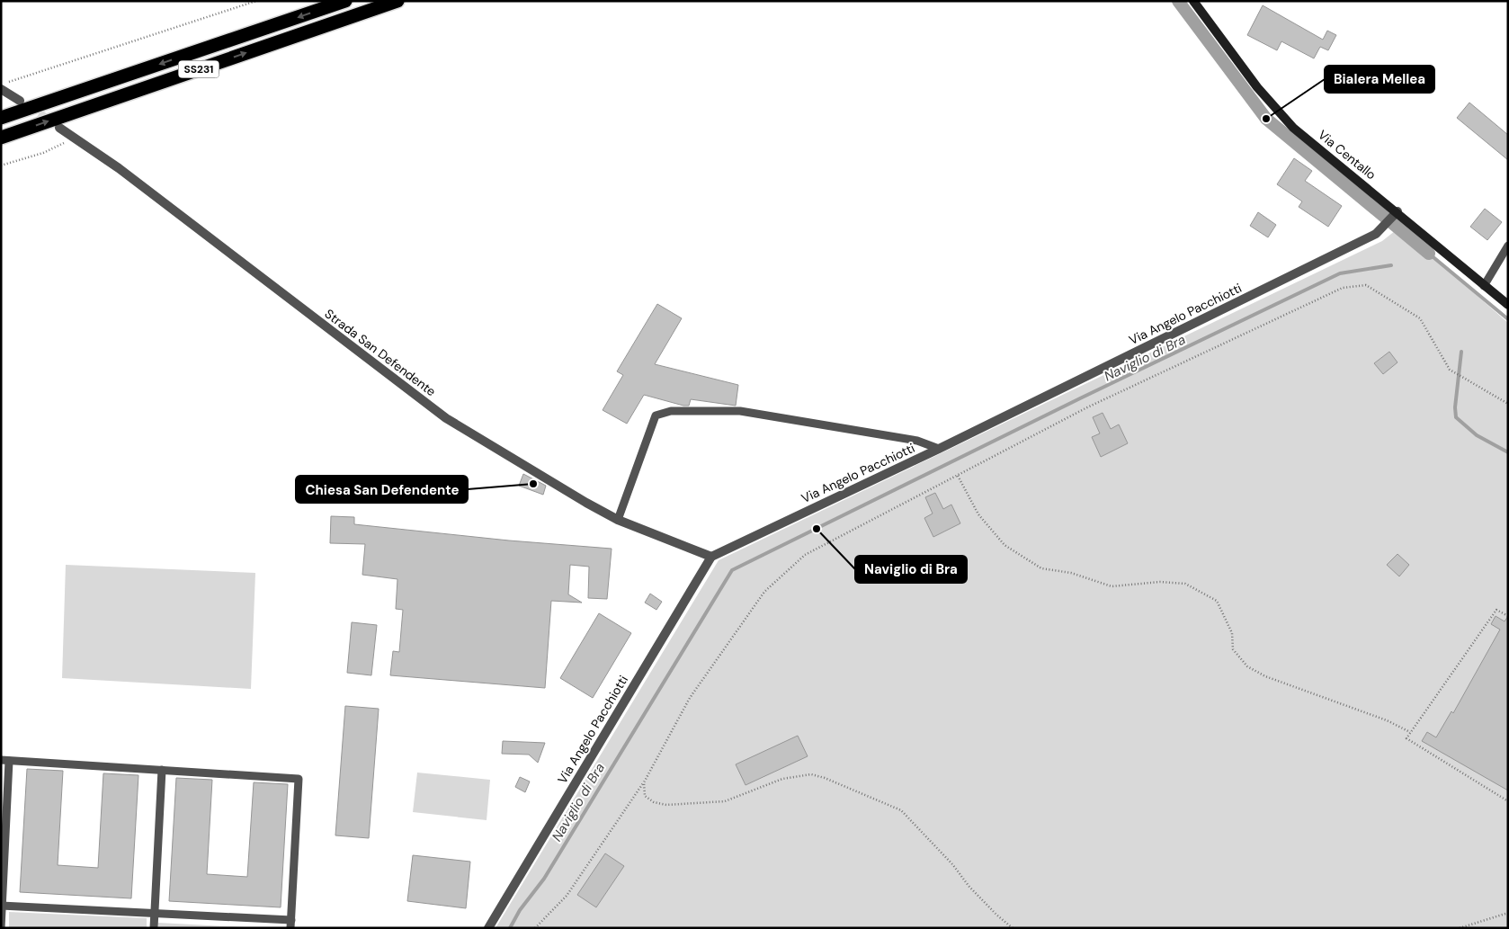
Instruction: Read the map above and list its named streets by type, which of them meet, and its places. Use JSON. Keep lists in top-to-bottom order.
{
  "streets": {
    "highway": ["SS231"],
    "main road": ["Via Centallo"],
    "street": ["Via Angelo Pacchiotti", "Strada San Defendente"]
  },
  "crossings": [
    ["Via Centallo", "Via Angelo Pacchiotti"],
    ["Via Angelo Pacchiotti", "Strada San Defendente"]
  ],
  "water": ["Naviglio di Bra"],
  "places": ["Bialera Mellea", "Chiesa San Defendente", "Naviglio di Bra"]
}
